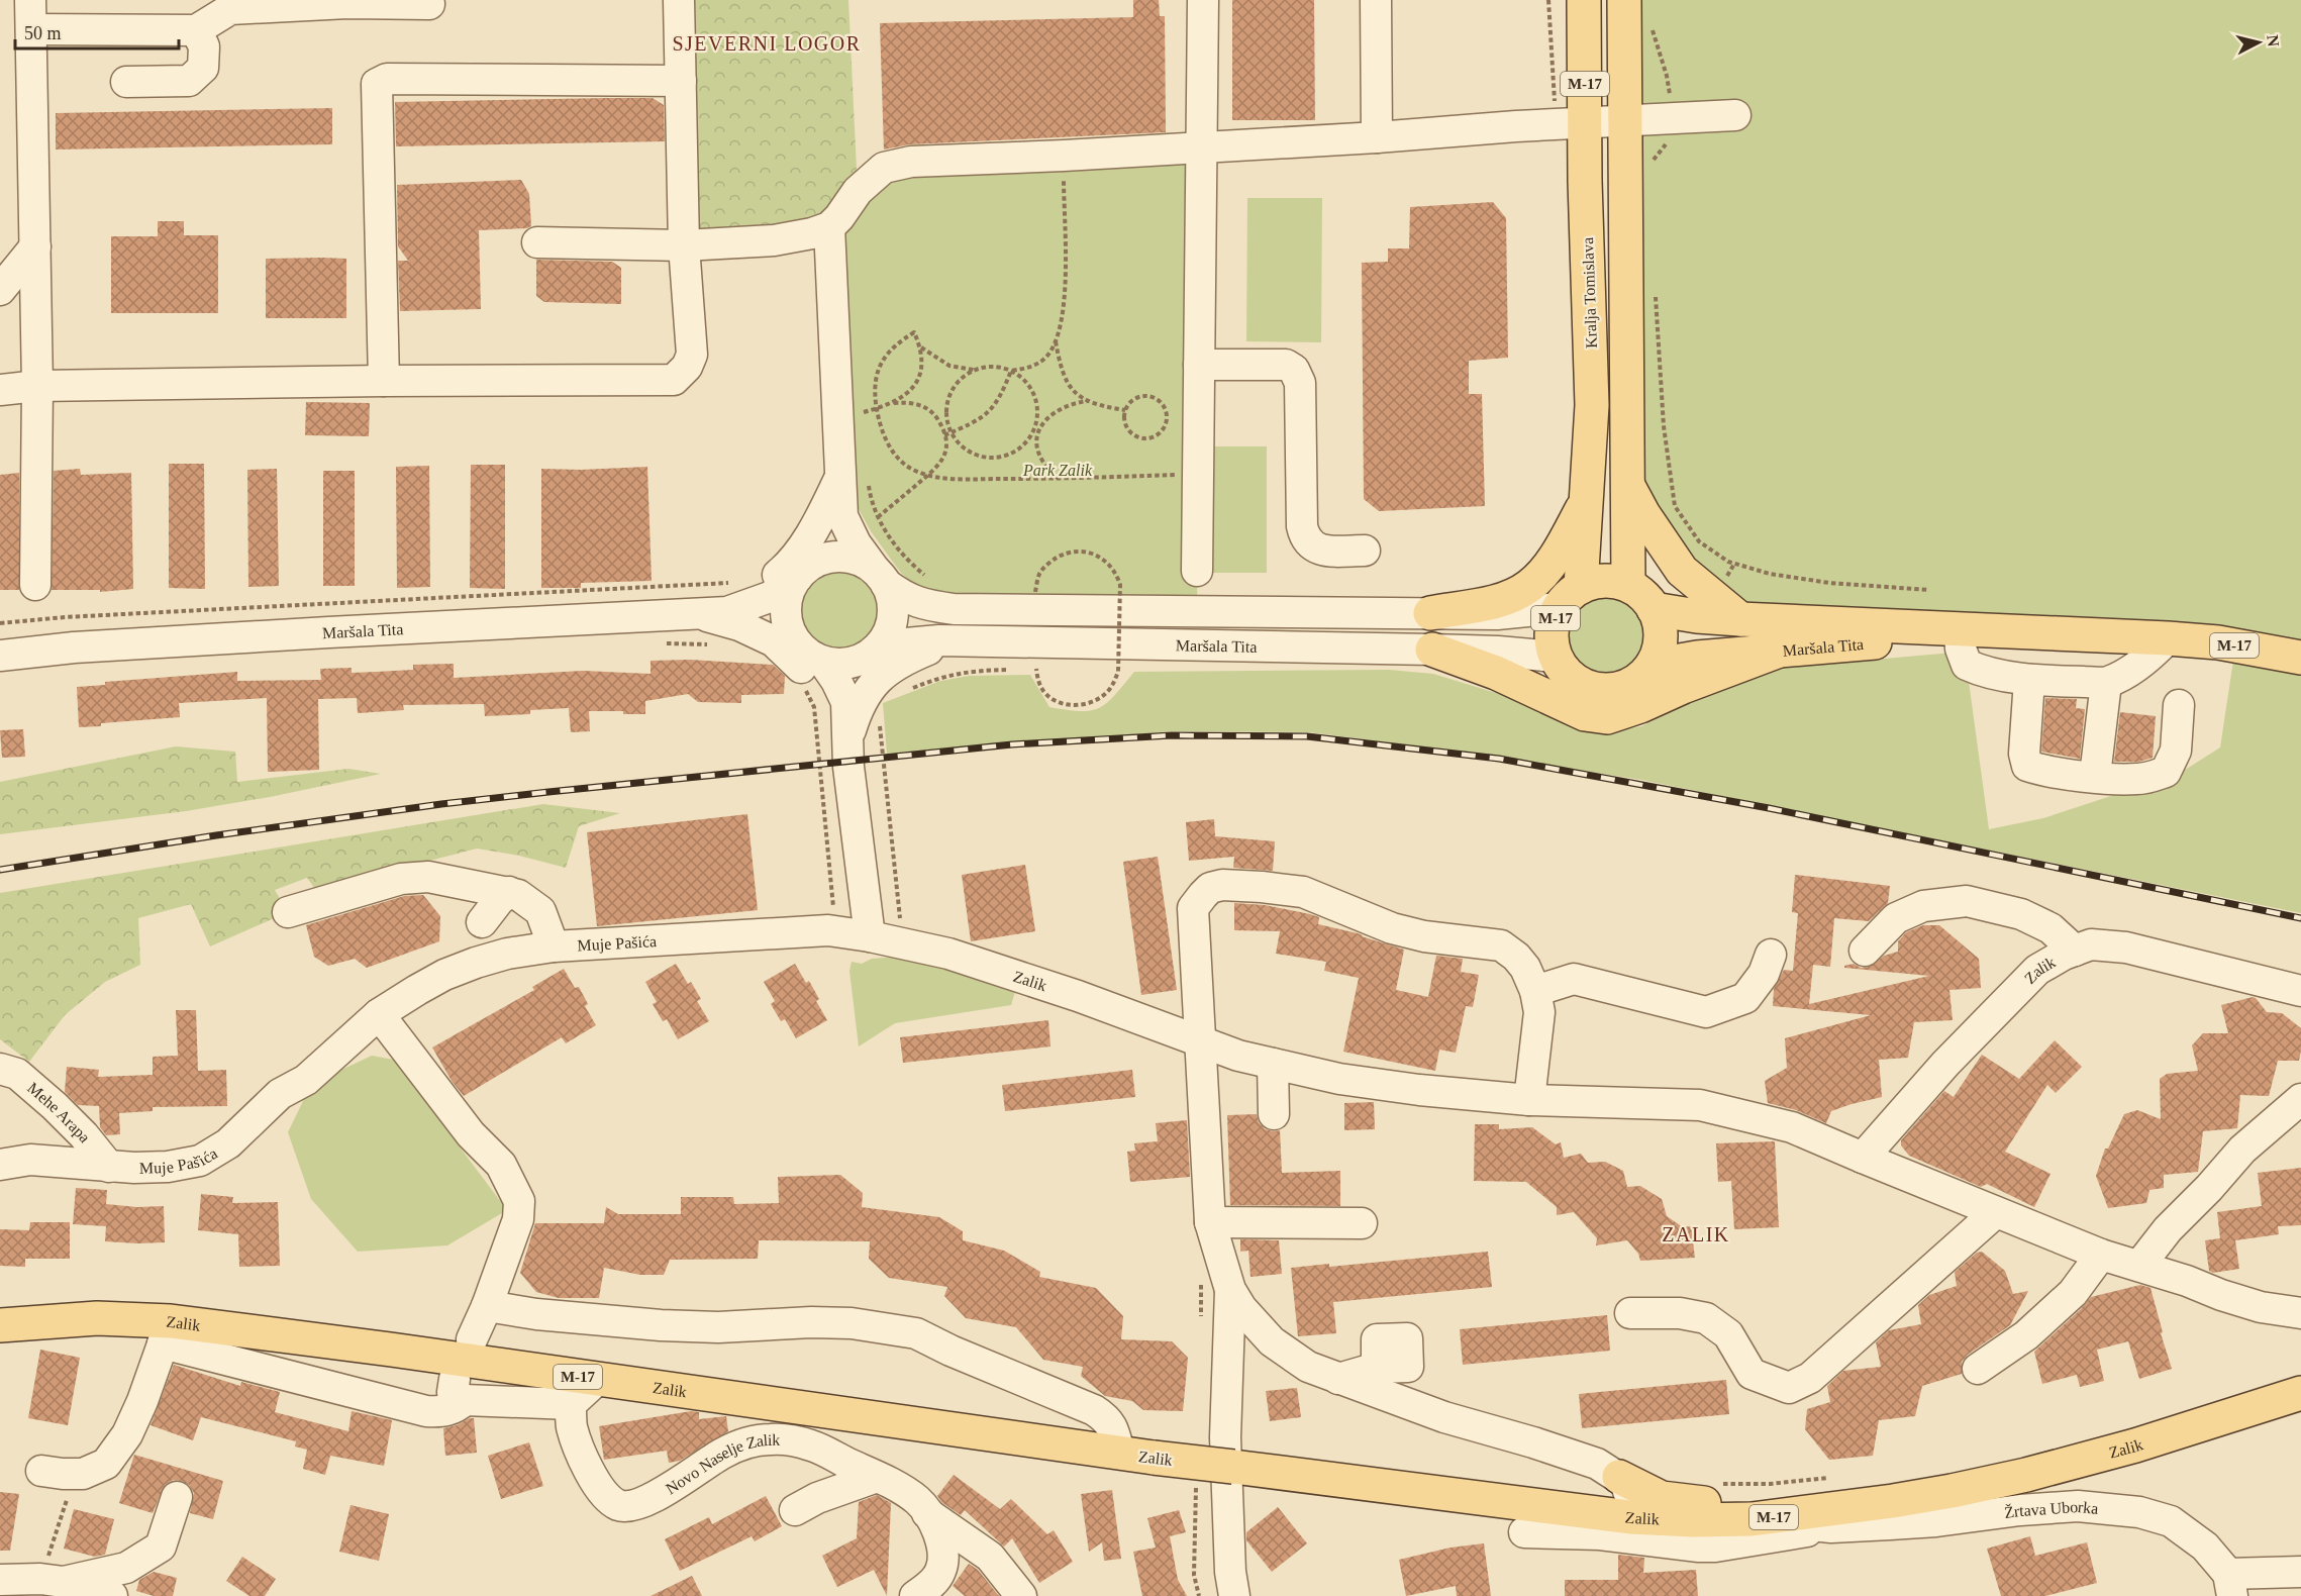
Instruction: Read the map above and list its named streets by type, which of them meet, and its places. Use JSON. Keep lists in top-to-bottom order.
{
  "streets": {
    "main road": [
      "M-17",
      "Kralja Tomislava",
      "Maršala Tita",
      "Zalik"
    ],
    "street": [
      "Muje Pašića",
      "Mehe Arapa",
      "Novo Naselje Zalik",
      "Žrtava Uborka"
    ]
  },
  "crossings": [
    ["M-17", "Kralja Tomislava"],
    ["M-17", "Maršala Tita"],
    ["Kralja Tomislava", "Maršala Tita"],
    ["Muje Pašića", "Zalik"],
    ["Muje Pašića", "Mehe Arapa"],
    ["Zalik", "Žrtava Uborka"]
  ],
  "districts": ["SJEVERNI LOGOR", "ZALIK"],
  "parks": ["Park Zalik"],
  "scale_bar": "50 m",
  "north": "right"
}
